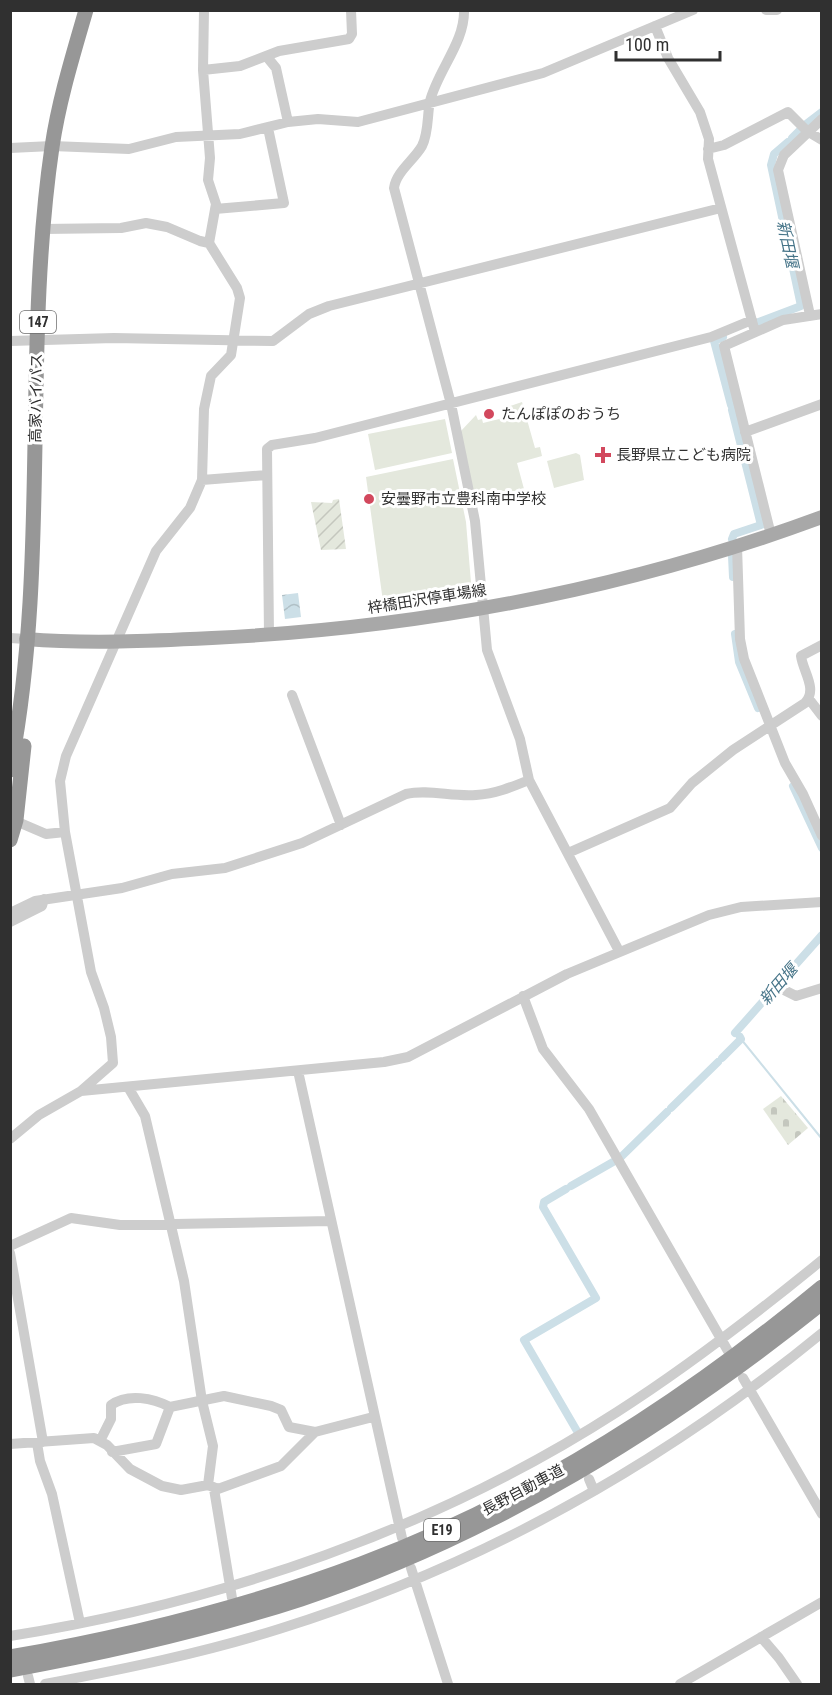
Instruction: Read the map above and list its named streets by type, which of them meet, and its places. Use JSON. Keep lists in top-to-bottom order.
{
  "streets": {
    "highway": [
      "147",
      "高家バイパス",
      "長野自動車道",
      "E19"
    ],
    "main road": ["梓橋田沢停車場線"]
  },
  "crossings": [
    ["高家バイパス", "梓橋田沢停車場線"]
  ],
  "water": ["新田堰"],
  "places": {
    "other": ["たんぽぽのおうち", "安曇野市立豊科南中学校"],
    "health": ["長野県立こども病院"]
  },
  "scale_bar": "100 m"
}
